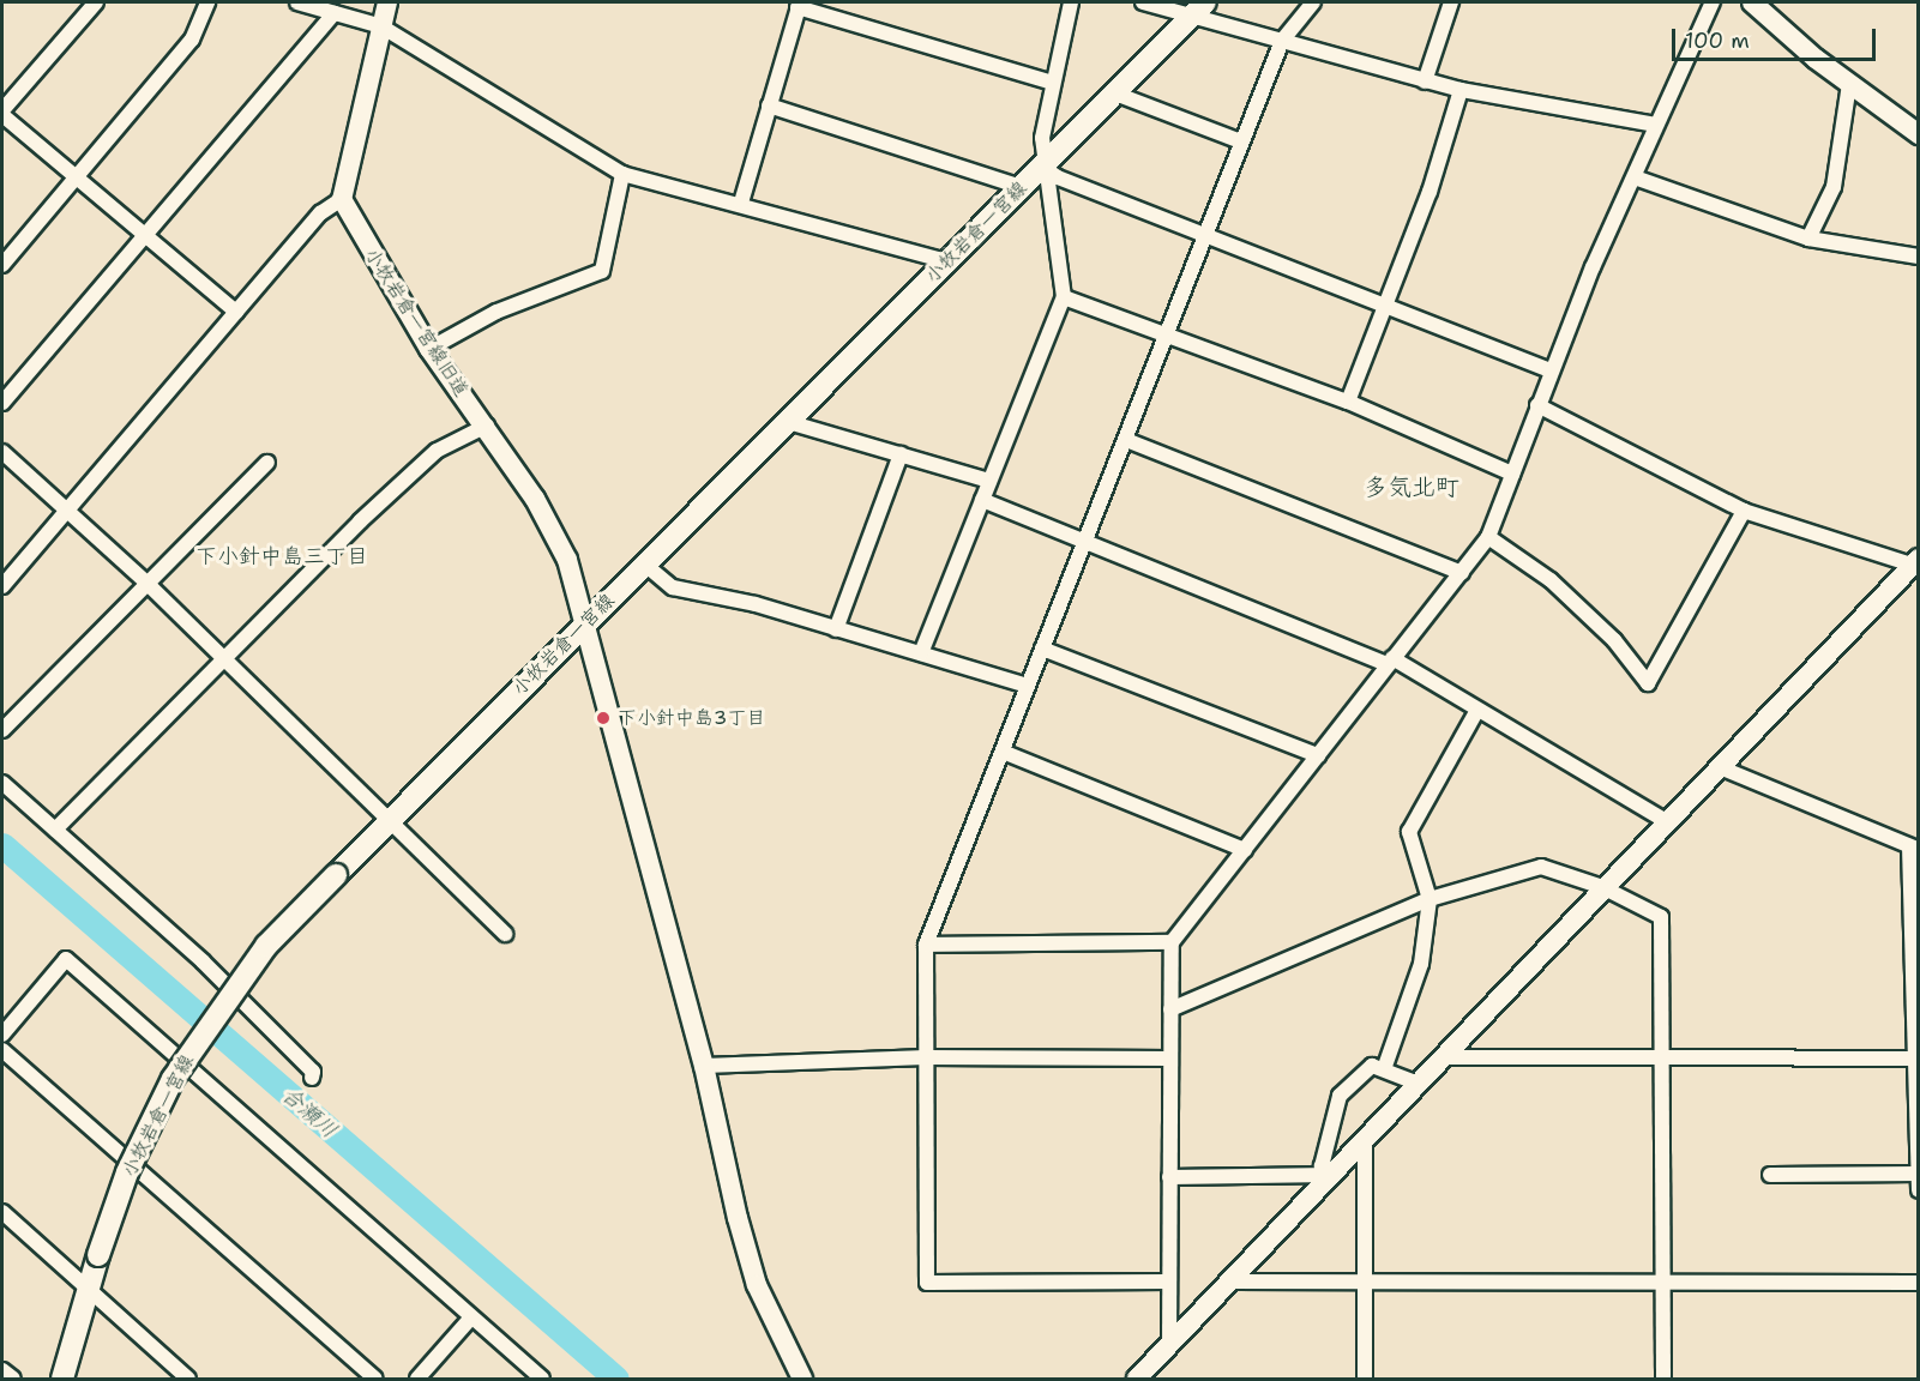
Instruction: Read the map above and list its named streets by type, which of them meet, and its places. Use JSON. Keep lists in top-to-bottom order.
{
  "streets": {
    "main road": ["小牧岩倉一宮線"],
    "street": ["小牧岩倉一宮線旧道"]
  },
  "crossings": [
    ["小牧岩倉一宮線", "小牧岩倉一宮線旧道"]
  ],
  "districts": ["多気北町", "下小針中島三丁目"],
  "water": ["合瀬川"],
  "places": ["下小針中島3丁目"],
  "scale_bar": "100 m"
}
